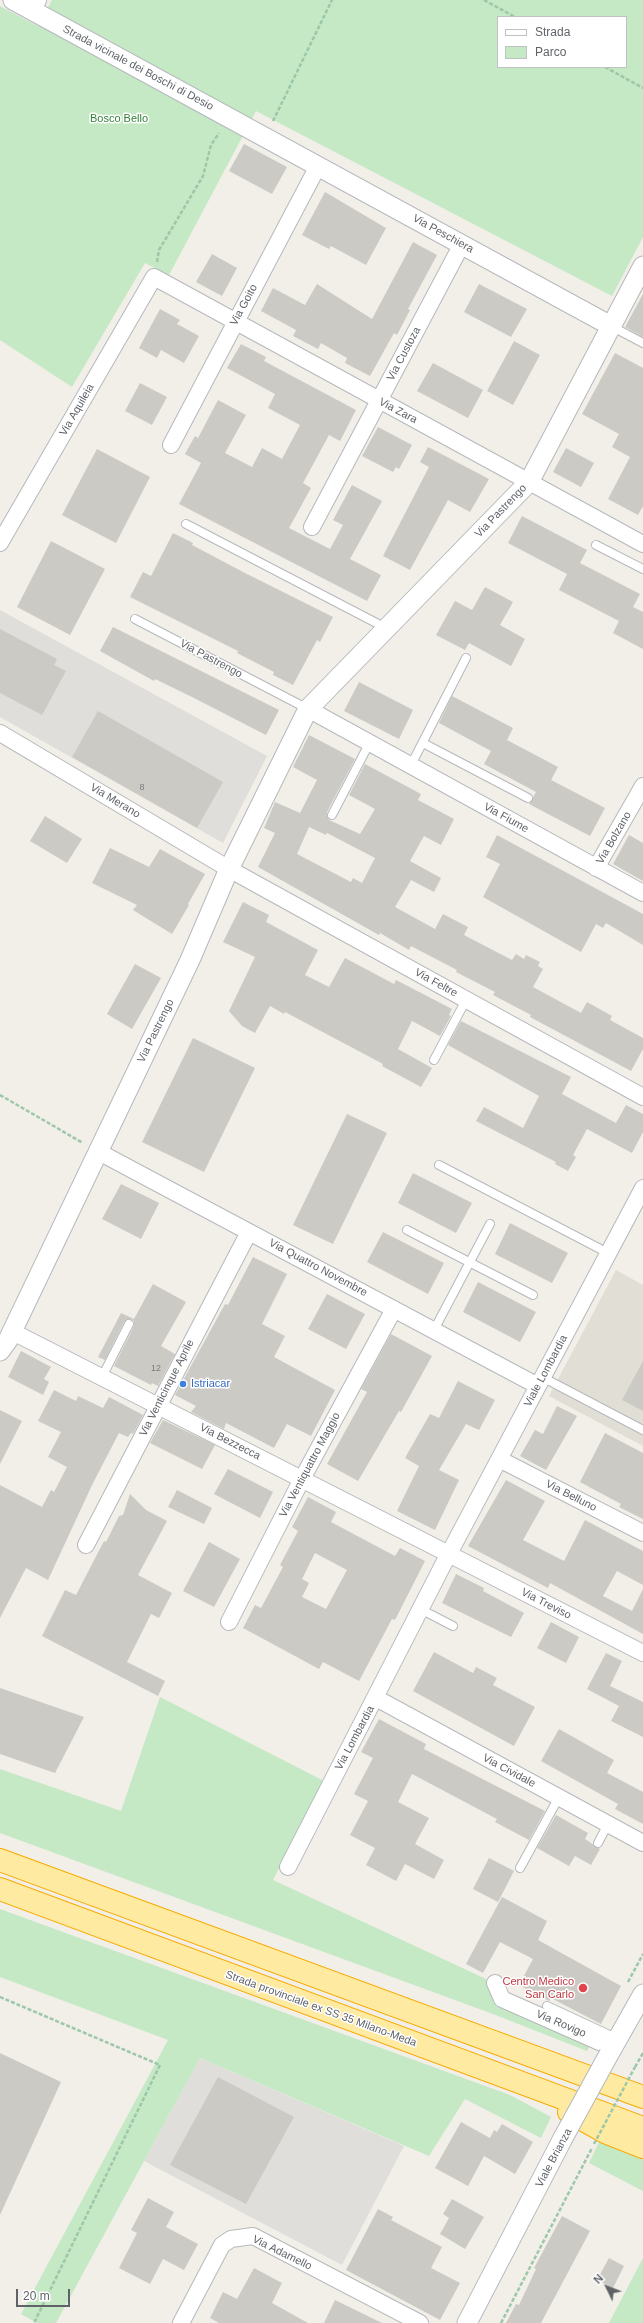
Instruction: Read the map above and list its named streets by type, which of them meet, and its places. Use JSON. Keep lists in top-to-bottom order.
{
  "streets": {
    "highway": ["Strada provinciale ex SS 35 Milano-Meda"],
    "street": [
      "Strada vicinale dei Boschi di Desio",
      "Via Peschiera",
      "Via Goito",
      "Via Custoza",
      "Via Aquileia",
      "Via Zara",
      "Via Pastrengo",
      "Via Merano",
      "Via Fiume",
      "Via Bolzano",
      "Via Feltre",
      "Via Quattro Novembre",
      "Viale Lombardia",
      "Via Venticinque Aprile",
      "Via Bezzecca",
      "Via Ventiquattro Maggio",
      "Via Belluno",
      "Via Treviso",
      "Via Lombardia",
      "Via Cividale",
      "Via Rovigo",
      "Viale Brianza",
      "Via Adamello"
    ]
  },
  "crossings": [
    ["Strada vicinale dei Boschi di Desio", "Via Peschiera"],
    ["Via Peschiera", "Via Goito"],
    ["Via Peschiera", "Via Custoza"],
    ["Via Peschiera", "Via Pastrengo"],
    ["Via Goito", "Via Zara"],
    ["Via Custoza", "Via Zara"],
    ["Via Aquileia", "Via Zara"],
    ["Via Zara", "Via Pastrengo"],
    ["Via Pastrengo", "Via Merano"],
    ["Via Pastrengo", "Via Fiume"],
    ["Via Pastrengo", "Via Feltre"],
    ["Via Pastrengo", "Via Quattro Novembre"],
    ["Via Pastrengo", "Via Bezzecca"],
    ["Via Merano", "Via Feltre"],
    ["Via Fiume", "Via Bolzano"],
    ["Via Quattro Novembre", "Viale Lombardia"],
    ["Via Quattro Novembre", "Via Venticinque Aprile"],
    ["Via Quattro Novembre", "Via Ventiquattro Maggio"],
    ["Viale Lombardia", "Via Bezzecca"],
    ["Viale Lombardia", "Via Belluno"],
    ["Viale Lombardia", "Via Treviso"],
    ["Viale Lombardia", "Via Lombardia"],
    ["Via Venticinque Aprile", "Via Bezzecca"],
    ["Via Bezzecca", "Via Ventiquattro Maggio"],
    ["Via Bezzecca", "Via Treviso"],
    ["Via Bezzecca", "Via Lombardia"],
    ["Via Treviso", "Via Lombardia"],
    ["Via Lombardia", "Via Cividale"],
    ["Via Rovigo", "Viale Brianza"]
  ],
  "parks": ["Bosco Bello"],
  "places": ["Istriacar", "Centro Medico San Carlo"],
  "house_numbers": ["8", "12"],
  "legend": ["Strada", "Parco"],
  "scale_bar": "20 m",
  "north": "top left"
}
